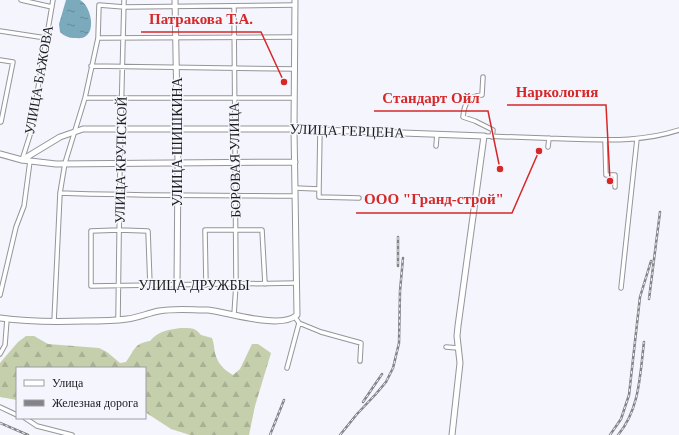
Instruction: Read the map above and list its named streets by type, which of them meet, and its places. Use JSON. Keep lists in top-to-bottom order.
{
  "streets": {
    "street": [
      "УЛИЦА БАЖОВА",
      "УЛИЦА ГЕРЦЕНА",
      "УЛИЦА ШИШКИНА",
      "УЛИЦА КРУПСКОЙ",
      "БОРОВАЯ УЛИЦА",
      "УЛИЦА ДРУЖБЫ"
    ]
  },
  "crossings": [
    ["УЛИЦА БАЖОВА", "УЛИЦА ГЕРЦЕНА"],
    ["УЛИЦА ГЕРЦЕНА", "УЛИЦА ШИШКИНА"],
    ["УЛИЦА ГЕРЦЕНА", "УЛИЦА КРУПСКОЙ"],
    ["УЛИЦА ГЕРЦЕНА", "БОРОВАЯ УЛИЦА"],
    ["УЛИЦА ШИШКИНА", "УЛИЦА ДРУЖБЫ"],
    ["УЛИЦА КРУПСКОЙ", "УЛИЦА ДРУЖБЫ"],
    ["БОРОВАЯ УЛИЦА", "УЛИЦА ДРУЖБЫ"]
  ],
  "places": [
    "Патракова Т.А.",
    "ООО \"Гранд-строй\"",
    "Стандарт Ойл",
    "Наркология"
  ],
  "legend": ["Улица", "Железная дорога"]
}
